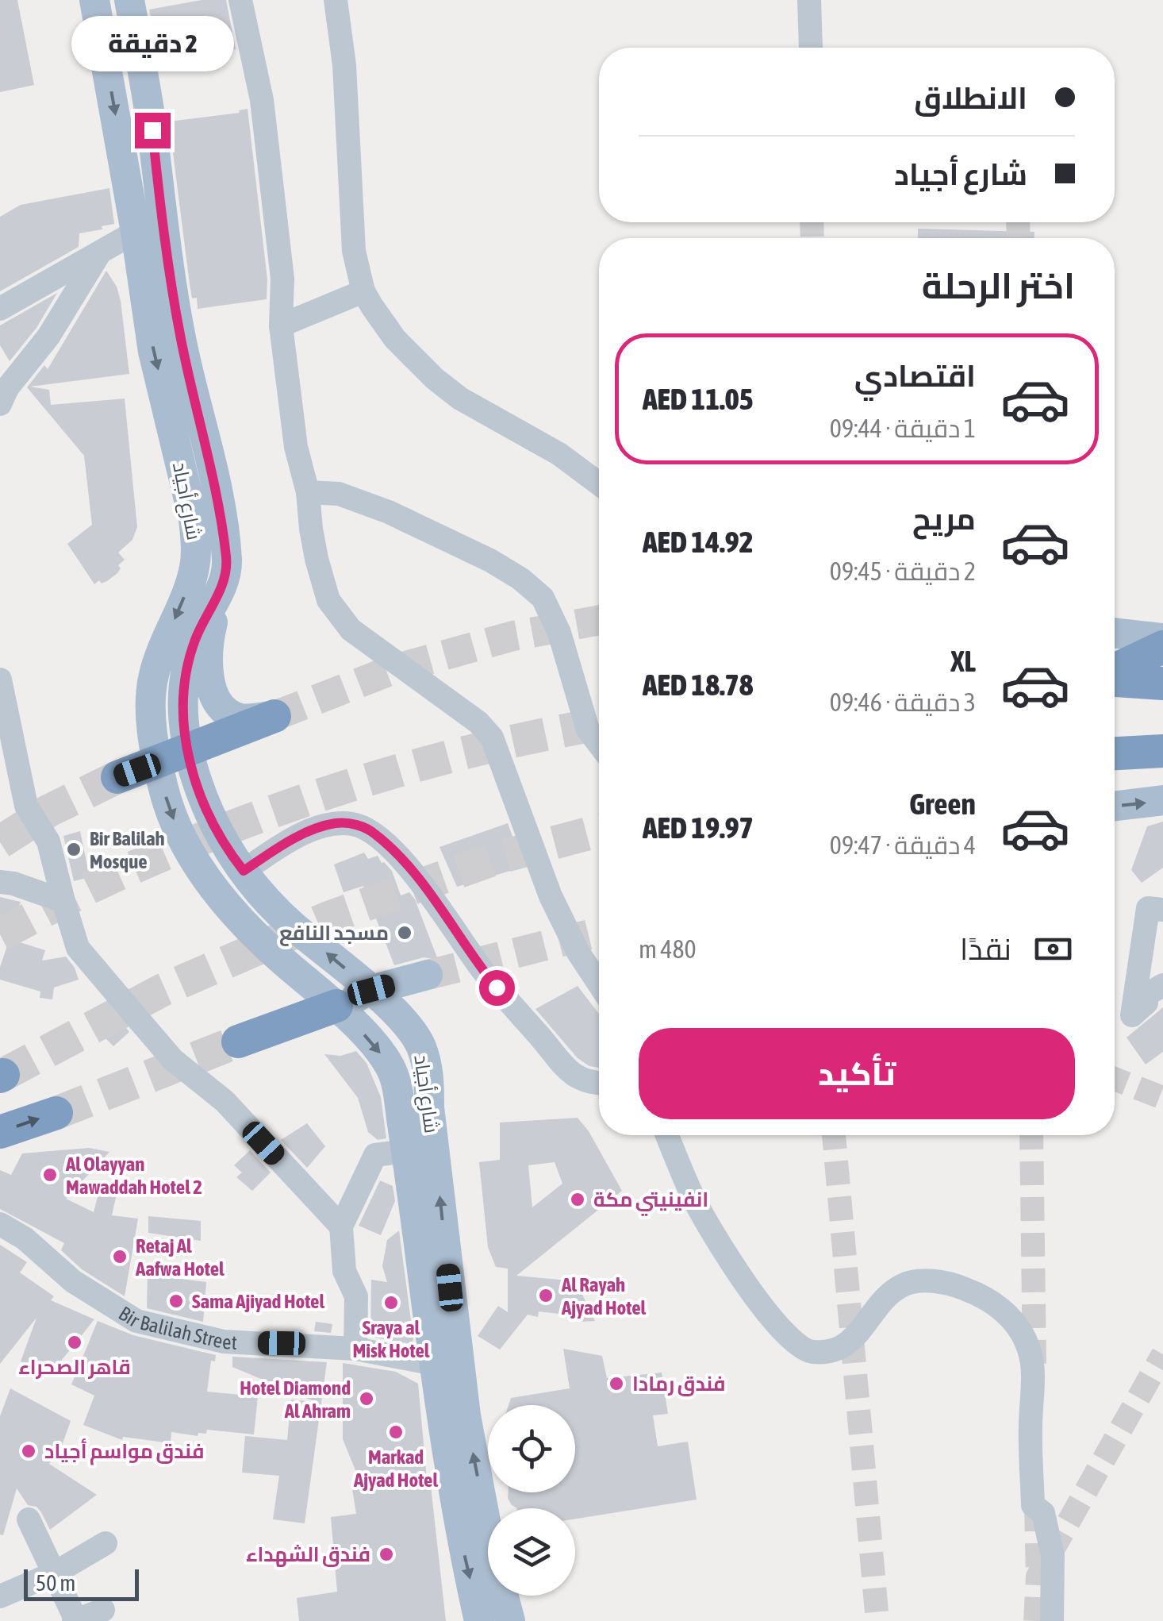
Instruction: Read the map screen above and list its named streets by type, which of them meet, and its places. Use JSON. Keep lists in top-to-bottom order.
{
  "streets": {
    "main road": ["شارع أجياد"],
    "street": ["Bir Balilah Street"]
  },
  "crossings": [
    ["شارع أجياد", "Bir Balilah Street"]
  ],
  "places": [
    "Bir Balilah Mosque",
    "مسجد النافع",
    "Al Olayyan Mawaddah Hotel 2",
    "انفينيتي مكة",
    "Retaj Al Aafwa Hotel",
    "Al Rayah Ajyad Hotel",
    "Sama Ajiyad Hotel",
    "Sraya al Misk Hotel",
    "قاهر الصحراء",
    "فندق رمادا",
    "Hotel Diamond Al Ahram",
    "Markad Ajyad Hotel",
    "فندق مواسم أجياد",
    "فندق الشهداء"
  ],
  "scale_bar": "50 m",
  "page": {
    "bubble": "2 دقيقة",
    "banner": ["الانطلاق", "شارع أجياد"],
    "heading": "اختر الرحلة",
    "list": [
      {
        "name": "اقتصادي",
        "note": "1 دقيقة · 09:44",
        "value": "AED 11.05"
      },
      {
        "name": "مريح",
        "note": "2 دقيقة · 09:45",
        "value": "AED 14.92"
      },
      {
        "name": "XL",
        "note": "3 دقيقة · 09:46",
        "value": "AED 18.78"
      },
      {
        "name": "Green",
        "note": "4 دقيقة · 09:47",
        "value": "AED 19.97"
      }
    ],
    "pay": ["نقدًا", "480 m"],
    "buttons": "تأكيد",
    "scale": "50 m"
  }
}
